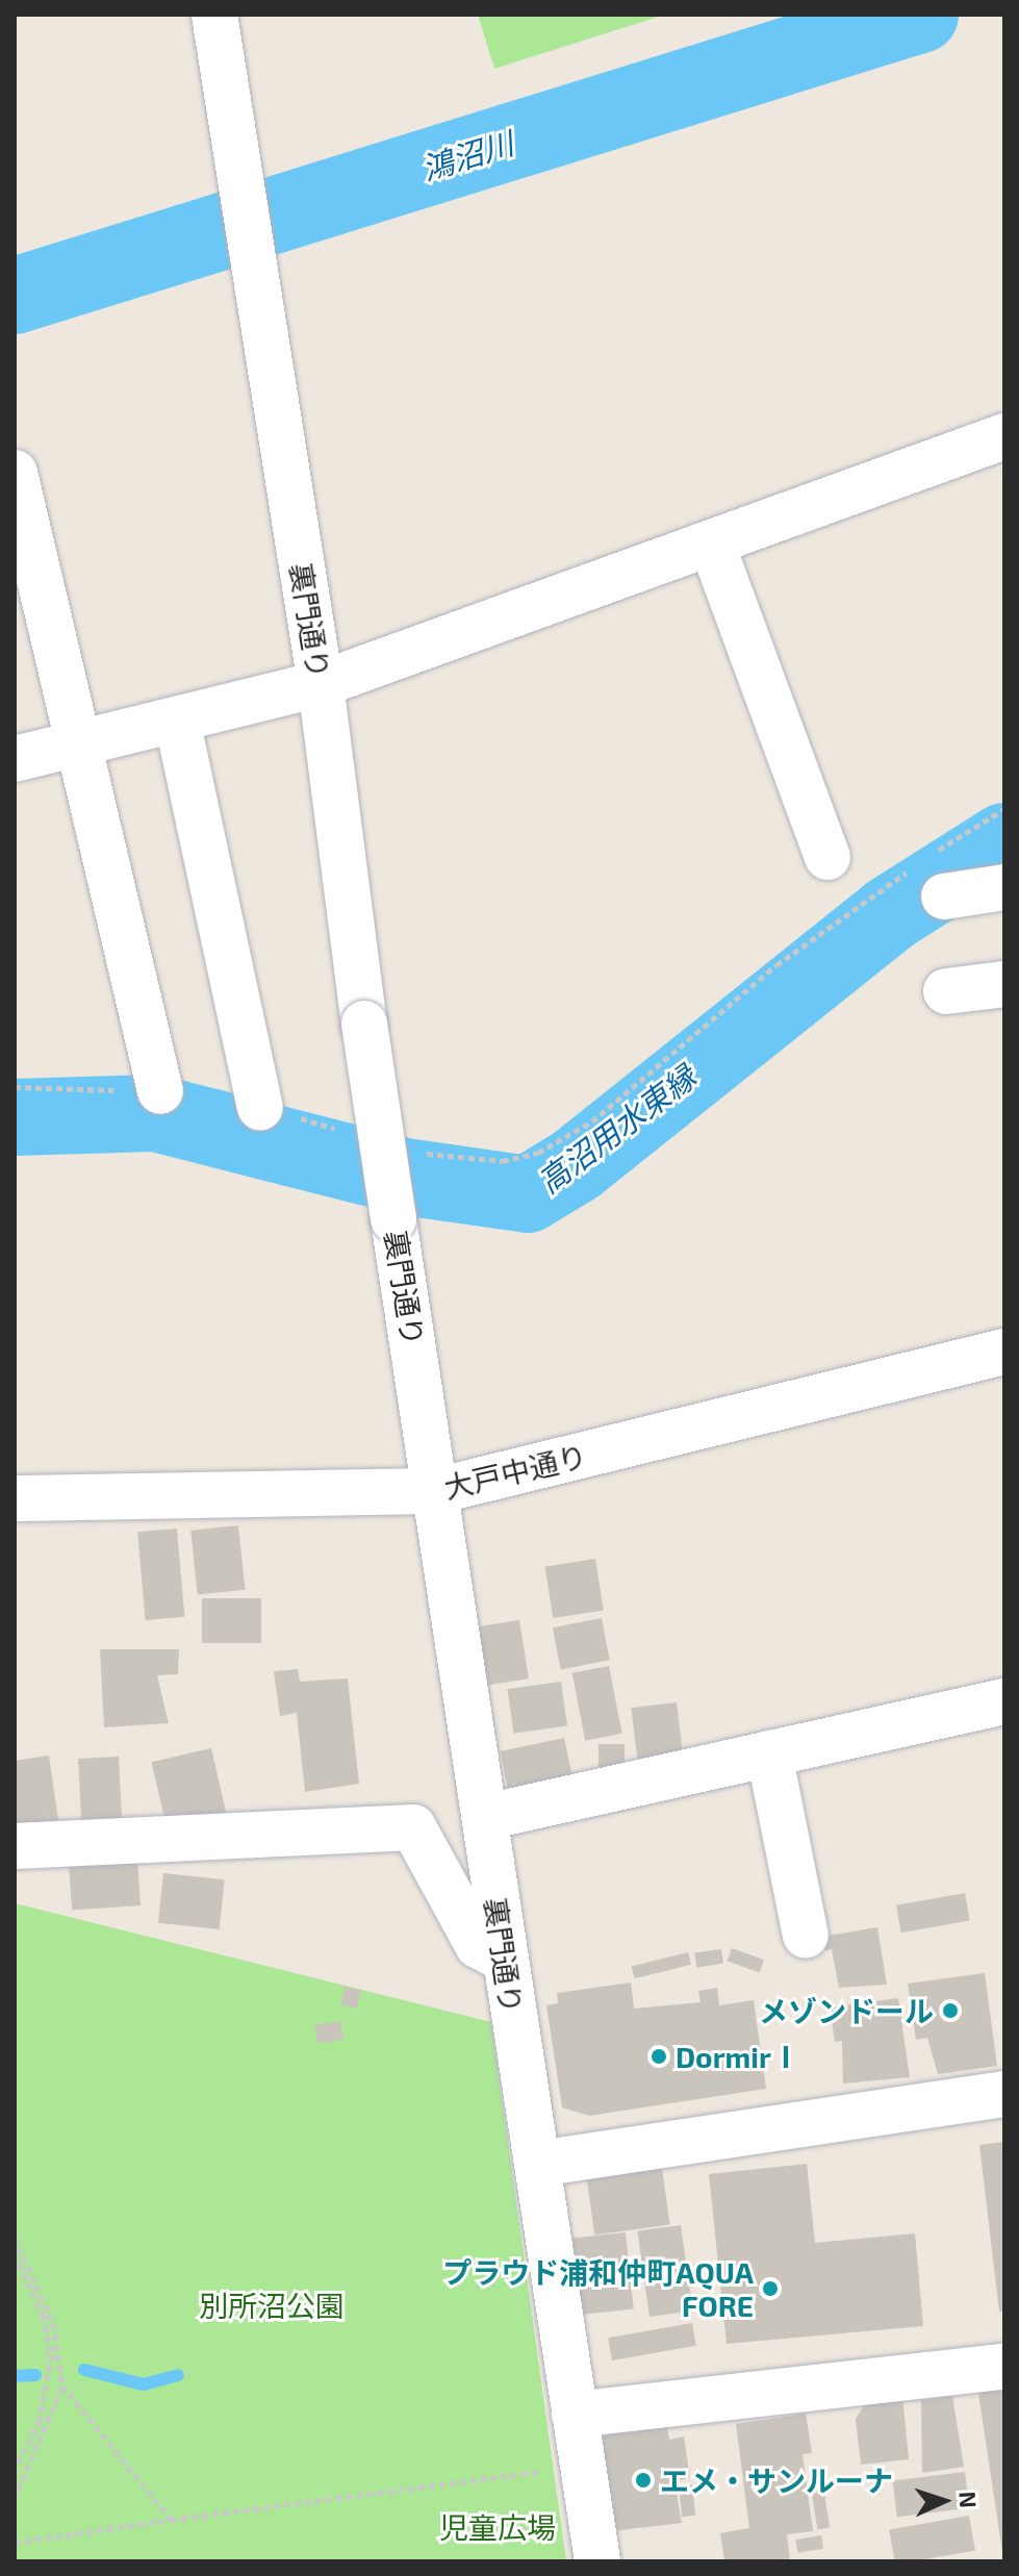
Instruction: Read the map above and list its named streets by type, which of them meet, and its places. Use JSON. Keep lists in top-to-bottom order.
{
  "streets": {
    "street": ["裏門通り", "大戸中通り"]
  },
  "crossings": [
    ["裏門通り", "大戸中通り"]
  ],
  "water": ["鴻沼川", "高沼用水東縁"],
  "parks": ["別所沼公園", "児童広場"],
  "places": [
    "メゾンドール",
    "DormirⅠ",
    "プラウド浦和仲町AQUA FORE",
    "エメ・サンルーナ"
  ],
  "north": "right"
}
